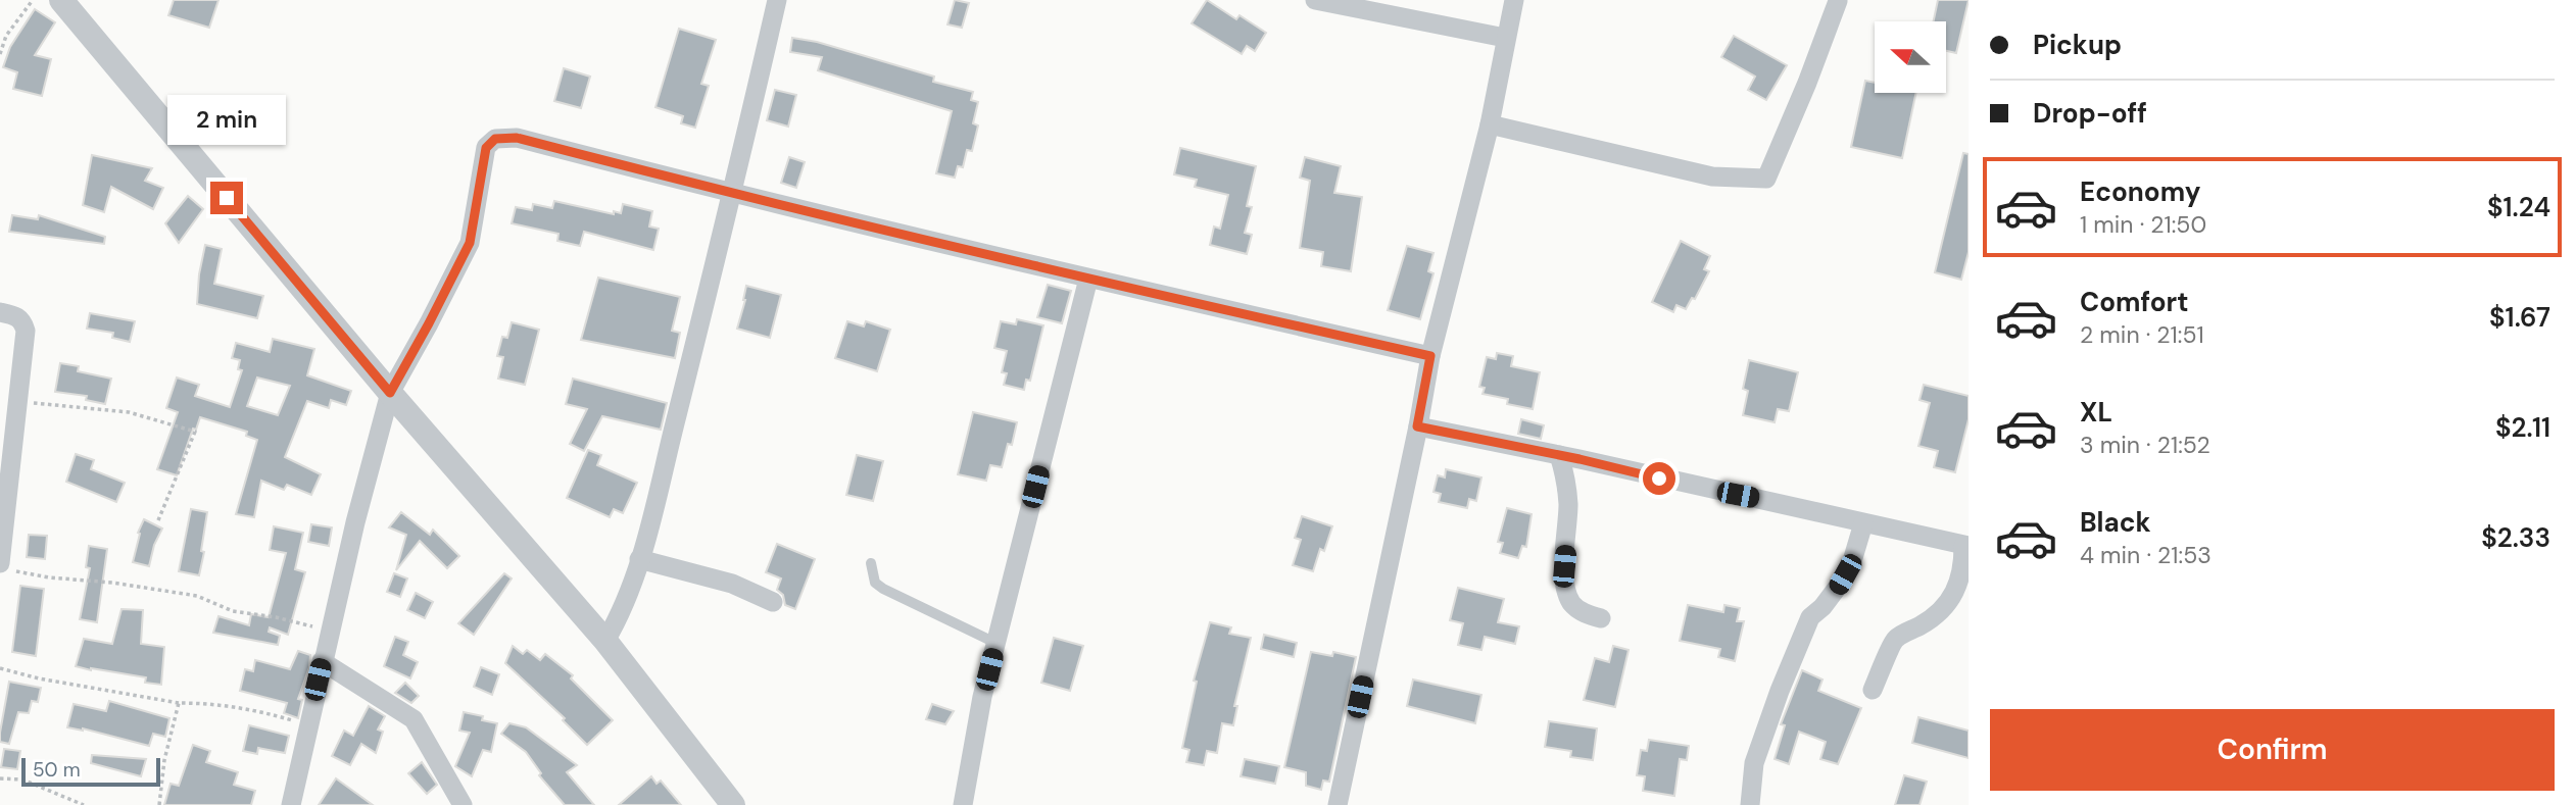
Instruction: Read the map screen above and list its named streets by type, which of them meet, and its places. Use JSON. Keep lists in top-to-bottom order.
{
  "scale_bar": "50 m",
  "north": "left",
  "page": {
    "banner": ["Pickup", "Drop-off"],
    "bubble": "2 min",
    "list": [
      {
        "name": "Economy",
        "note": "1 min · 21:50",
        "value": "$1.24"
      },
      {
        "name": "Comfort",
        "note": "2 min · 21:51",
        "value": "$1.67"
      },
      {
        "name": "XL",
        "note": "3 min · 21:52",
        "value": "$2.11"
      },
      {
        "name": "Black",
        "note": "4 min · 21:53",
        "value": "$2.33"
      }
    ],
    "buttons": "Confirm",
    "scale": "50 m"
  }
}
